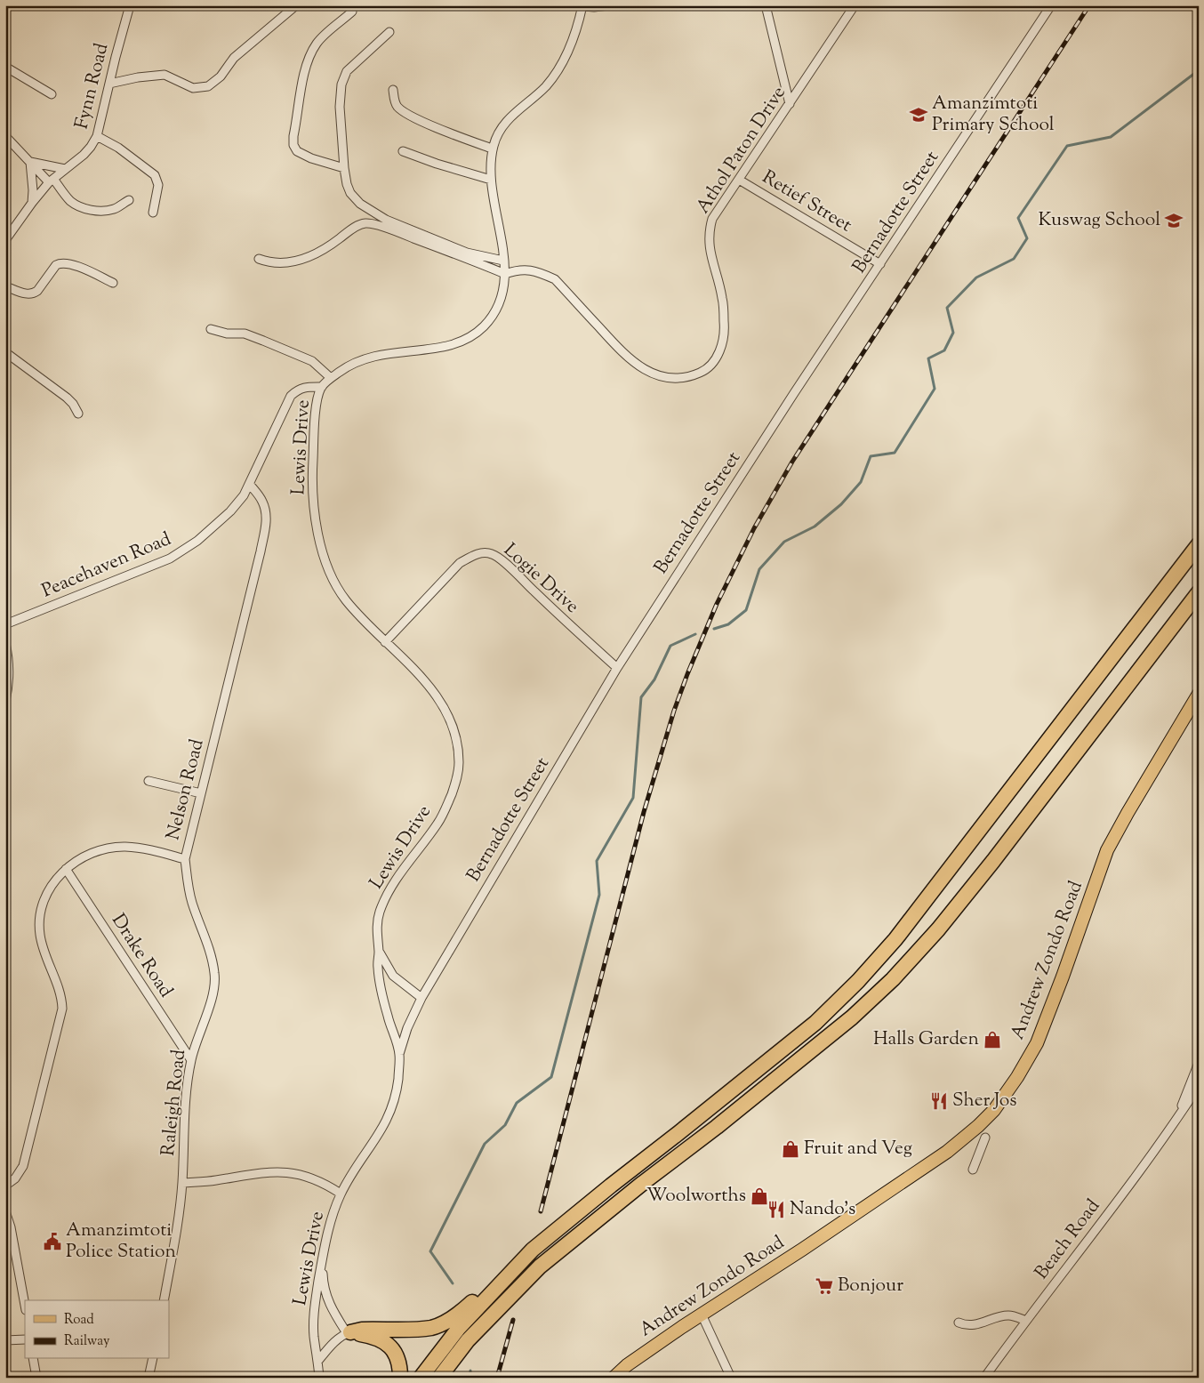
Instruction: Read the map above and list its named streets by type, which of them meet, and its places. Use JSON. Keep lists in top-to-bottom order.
{
  "streets": {
    "main road": ["Andrew Zondo Road"],
    "street": [
      "Fynn Road",
      "Athol Paton Drive",
      "Retief Street",
      "Bernadotte Street",
      "Lewis Drive",
      "Peacehaven Road",
      "Logie Drive",
      "Nelson Road",
      "Drake Road",
      "Raleigh Road",
      "Beach Road"
    ]
  },
  "crossings": [
    ["Athol Paton Drive", "Retief Street"],
    ["Athol Paton Drive", "Lewis Drive"],
    ["Retief Street", "Bernadotte Street"],
    ["Bernadotte Street", "Lewis Drive"],
    ["Bernadotte Street", "Logie Drive"],
    ["Lewis Drive", "Peacehaven Road"],
    ["Lewis Drive", "Logie Drive"],
    ["Peacehaven Road", "Nelson Road"],
    ["Nelson Road", "Drake Road"],
    ["Nelson Road", "Raleigh Road"],
    ["Drake Road", "Raleigh Road"]
  ],
  "places": {
    "school or university": ["Amanzimtoti Primary School", "Kuswag School"],
    "shop": ["Halls Garden", "Fruit and Veg", "Woolworths"],
    "restaurant": ["Sher Jos", "Nando's"],
    "public building": ["Amanzimtoti Police Station"],
    "supermarket": ["Bonjour"]
  },
  "legend": ["Road", "Railway"]
}
